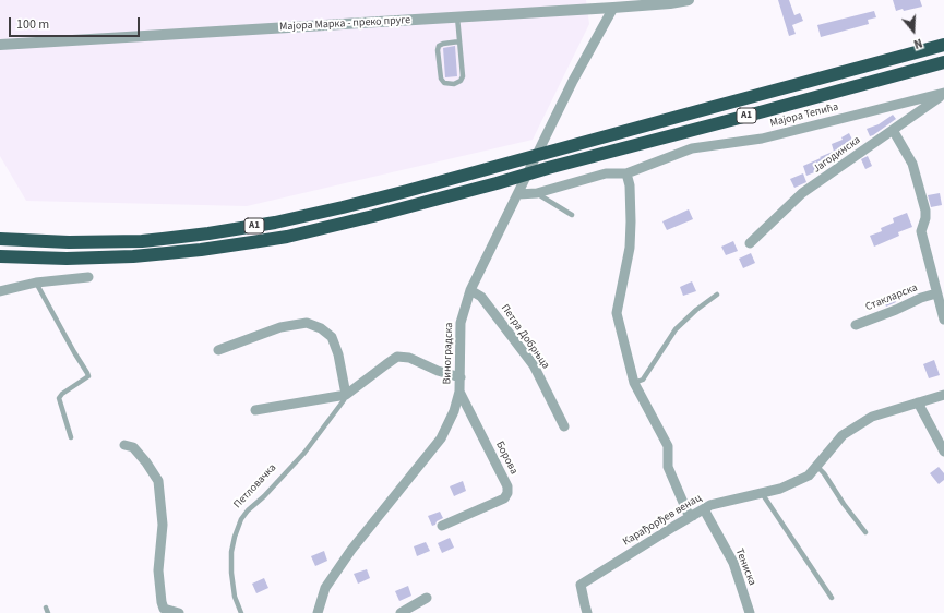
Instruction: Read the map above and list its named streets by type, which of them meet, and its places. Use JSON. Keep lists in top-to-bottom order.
{
  "streets": {
    "highway": ["A1"],
    "street": [
      "Мајора Марка - преко пруге",
      "Мајора Тепића",
      "Јагодинска",
      "Стакларска",
      "Петра Добрњца",
      "Виноградска",
      "Борова",
      "Петловачка",
      "Карађорђев венац",
      "Тениска"
    ]
  },
  "crossings": [
    ["Мајора Марка - преко пруге", "Виноградска"],
    ["Мајора Тепића", "Јагодинска"],
    ["Мајора Тепића", "Виноградска"],
    ["Петра Добрњца", "Виноградска"],
    ["Виноградска", "Борова"],
    ["Виноградска", "Петловачка"],
    ["Карађорђев венац", "Тениска"]
  ],
  "scale_bar": "100 m",
  "north": "bottom"
}
